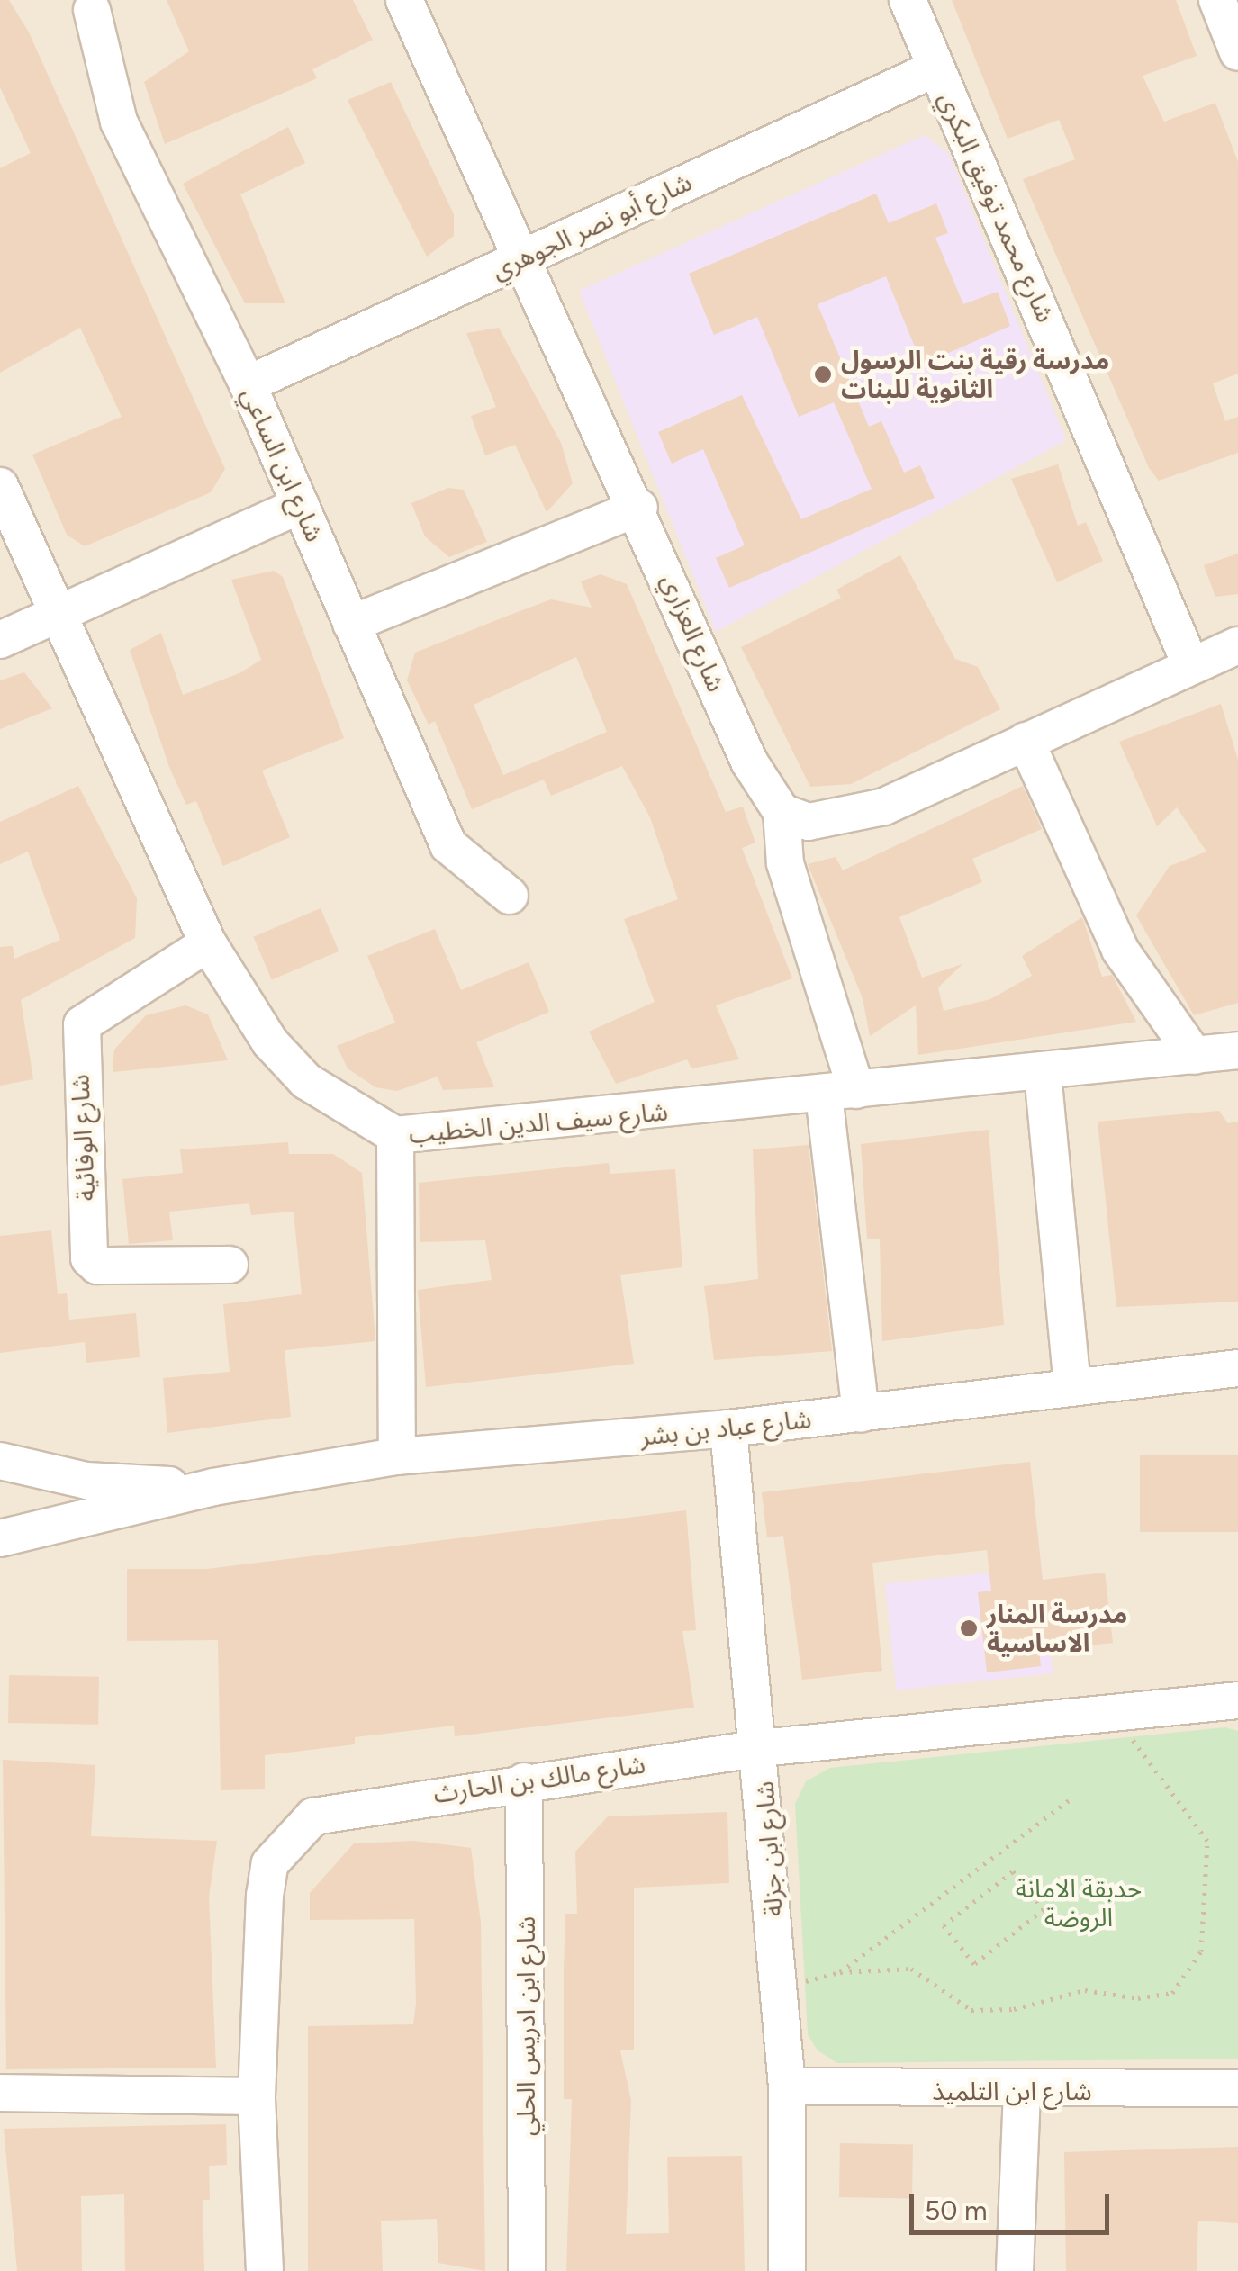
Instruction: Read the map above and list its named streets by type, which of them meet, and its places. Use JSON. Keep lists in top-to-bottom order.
{
  "streets": {
    "street": [
      "شارع محمد توفيق البكري",
      "شارع أبو نصر الجوهري",
      "شارع ابن الساعي",
      "شارع العزاري",
      "شارع سيف الدين الخطيب",
      "شارع الوفائية",
      "شارع عباد بن بشر",
      "شارع مالك بن الحارث",
      "شارع ابن جزلة",
      "شارع ابن ادريس الحلي",
      "شارع ابن التلميذ"
    ]
  },
  "crossings": [
    ["شارع محمد توفيق البكري", "شارع أبو نصر الجوهري"],
    ["شارع أبو نصر الجوهري", "شارع ابن الساعي"],
    ["شارع أبو نصر الجوهري", "شارع العزاري"],
    ["شارع سيف الدين الخطيب", "شارع الوفائية"],
    ["شارع عباد بن بشر", "شارع ابن جزلة"],
    ["شارع مالك بن الحارث", "شارع ابن جزلة"],
    ["شارع مالك بن الحارث", "شارع ابن ادريس الحلي"],
    ["شارع ابن جزلة", "شارع ابن التلميذ"]
  ],
  "parks": ["حدبقة الامانة الروضة"],
  "places": ["مدرسة رقية بنت الرسول الثانوية للبنات", "مدرسة المنار الاساسية"],
  "scale_bar": "50 m"
}
